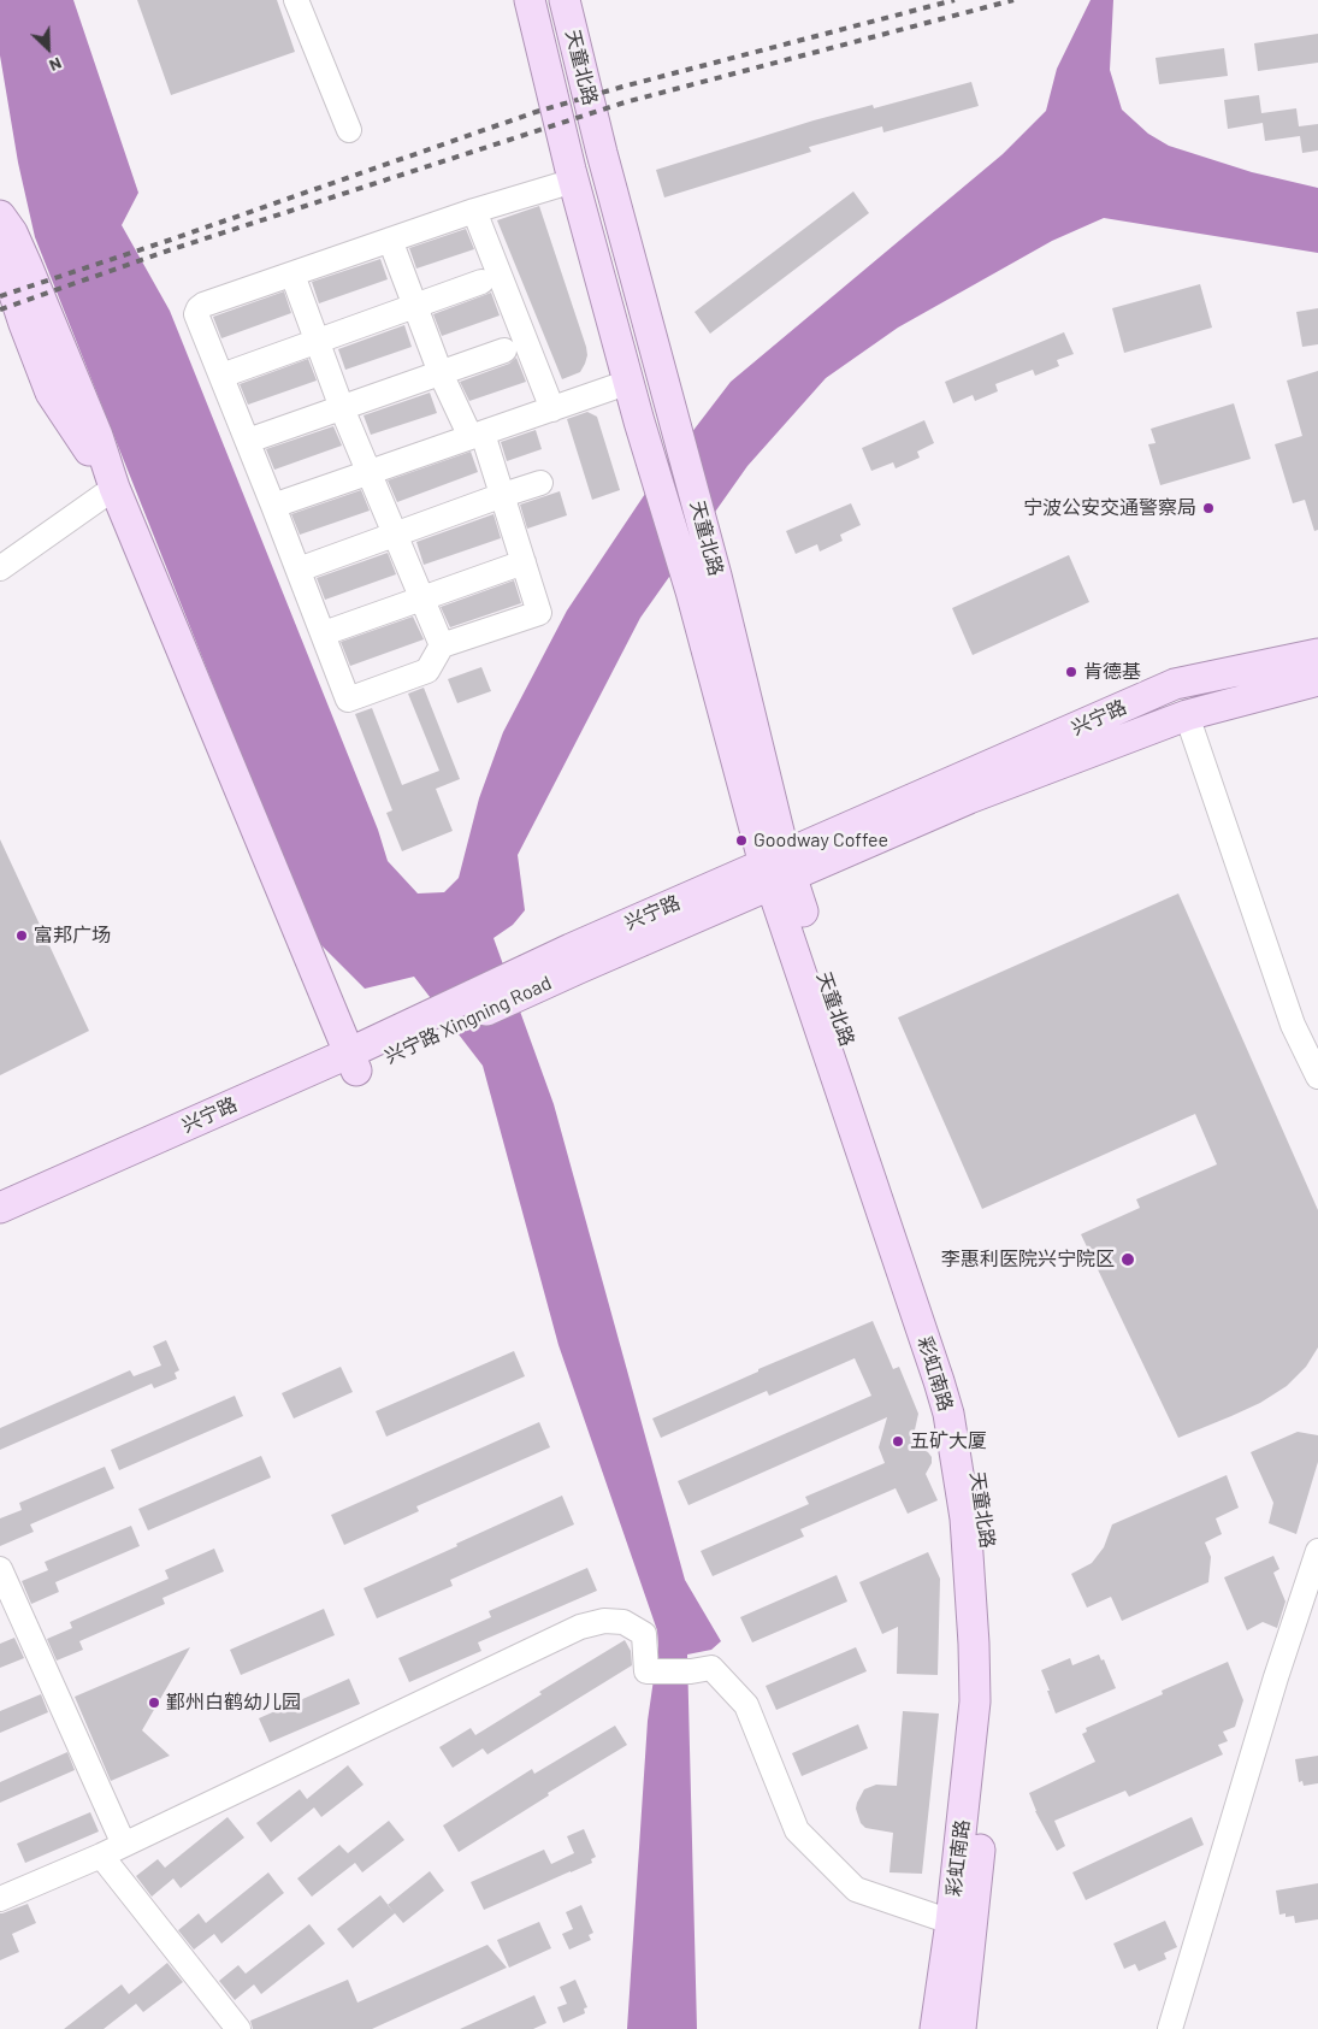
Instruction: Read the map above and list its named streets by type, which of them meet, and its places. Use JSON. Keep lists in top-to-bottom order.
{
  "streets": {
    "main road": [
      "天童北路",
      "兴宁路",
      "兴宁路 Xingning Road",
      "彩虹南路"
    ]
  },
  "crossings": [
    ["天童北路", "兴宁路"],
    ["天童北路", "彩虹南路"],
    ["兴宁路", "兴宁路 Xingning Road"],
    ["兴宁路", "彩虹南路"]
  ],
  "places": [
    "宁波公安交通警察局",
    "肯德基",
    "Goodway Coffee",
    "富邦广场",
    "李惠利医院兴宁院区",
    "五矿大厦",
    "鄞州白鹤幼儿园"
  ],
  "north": "bottom right"
}
